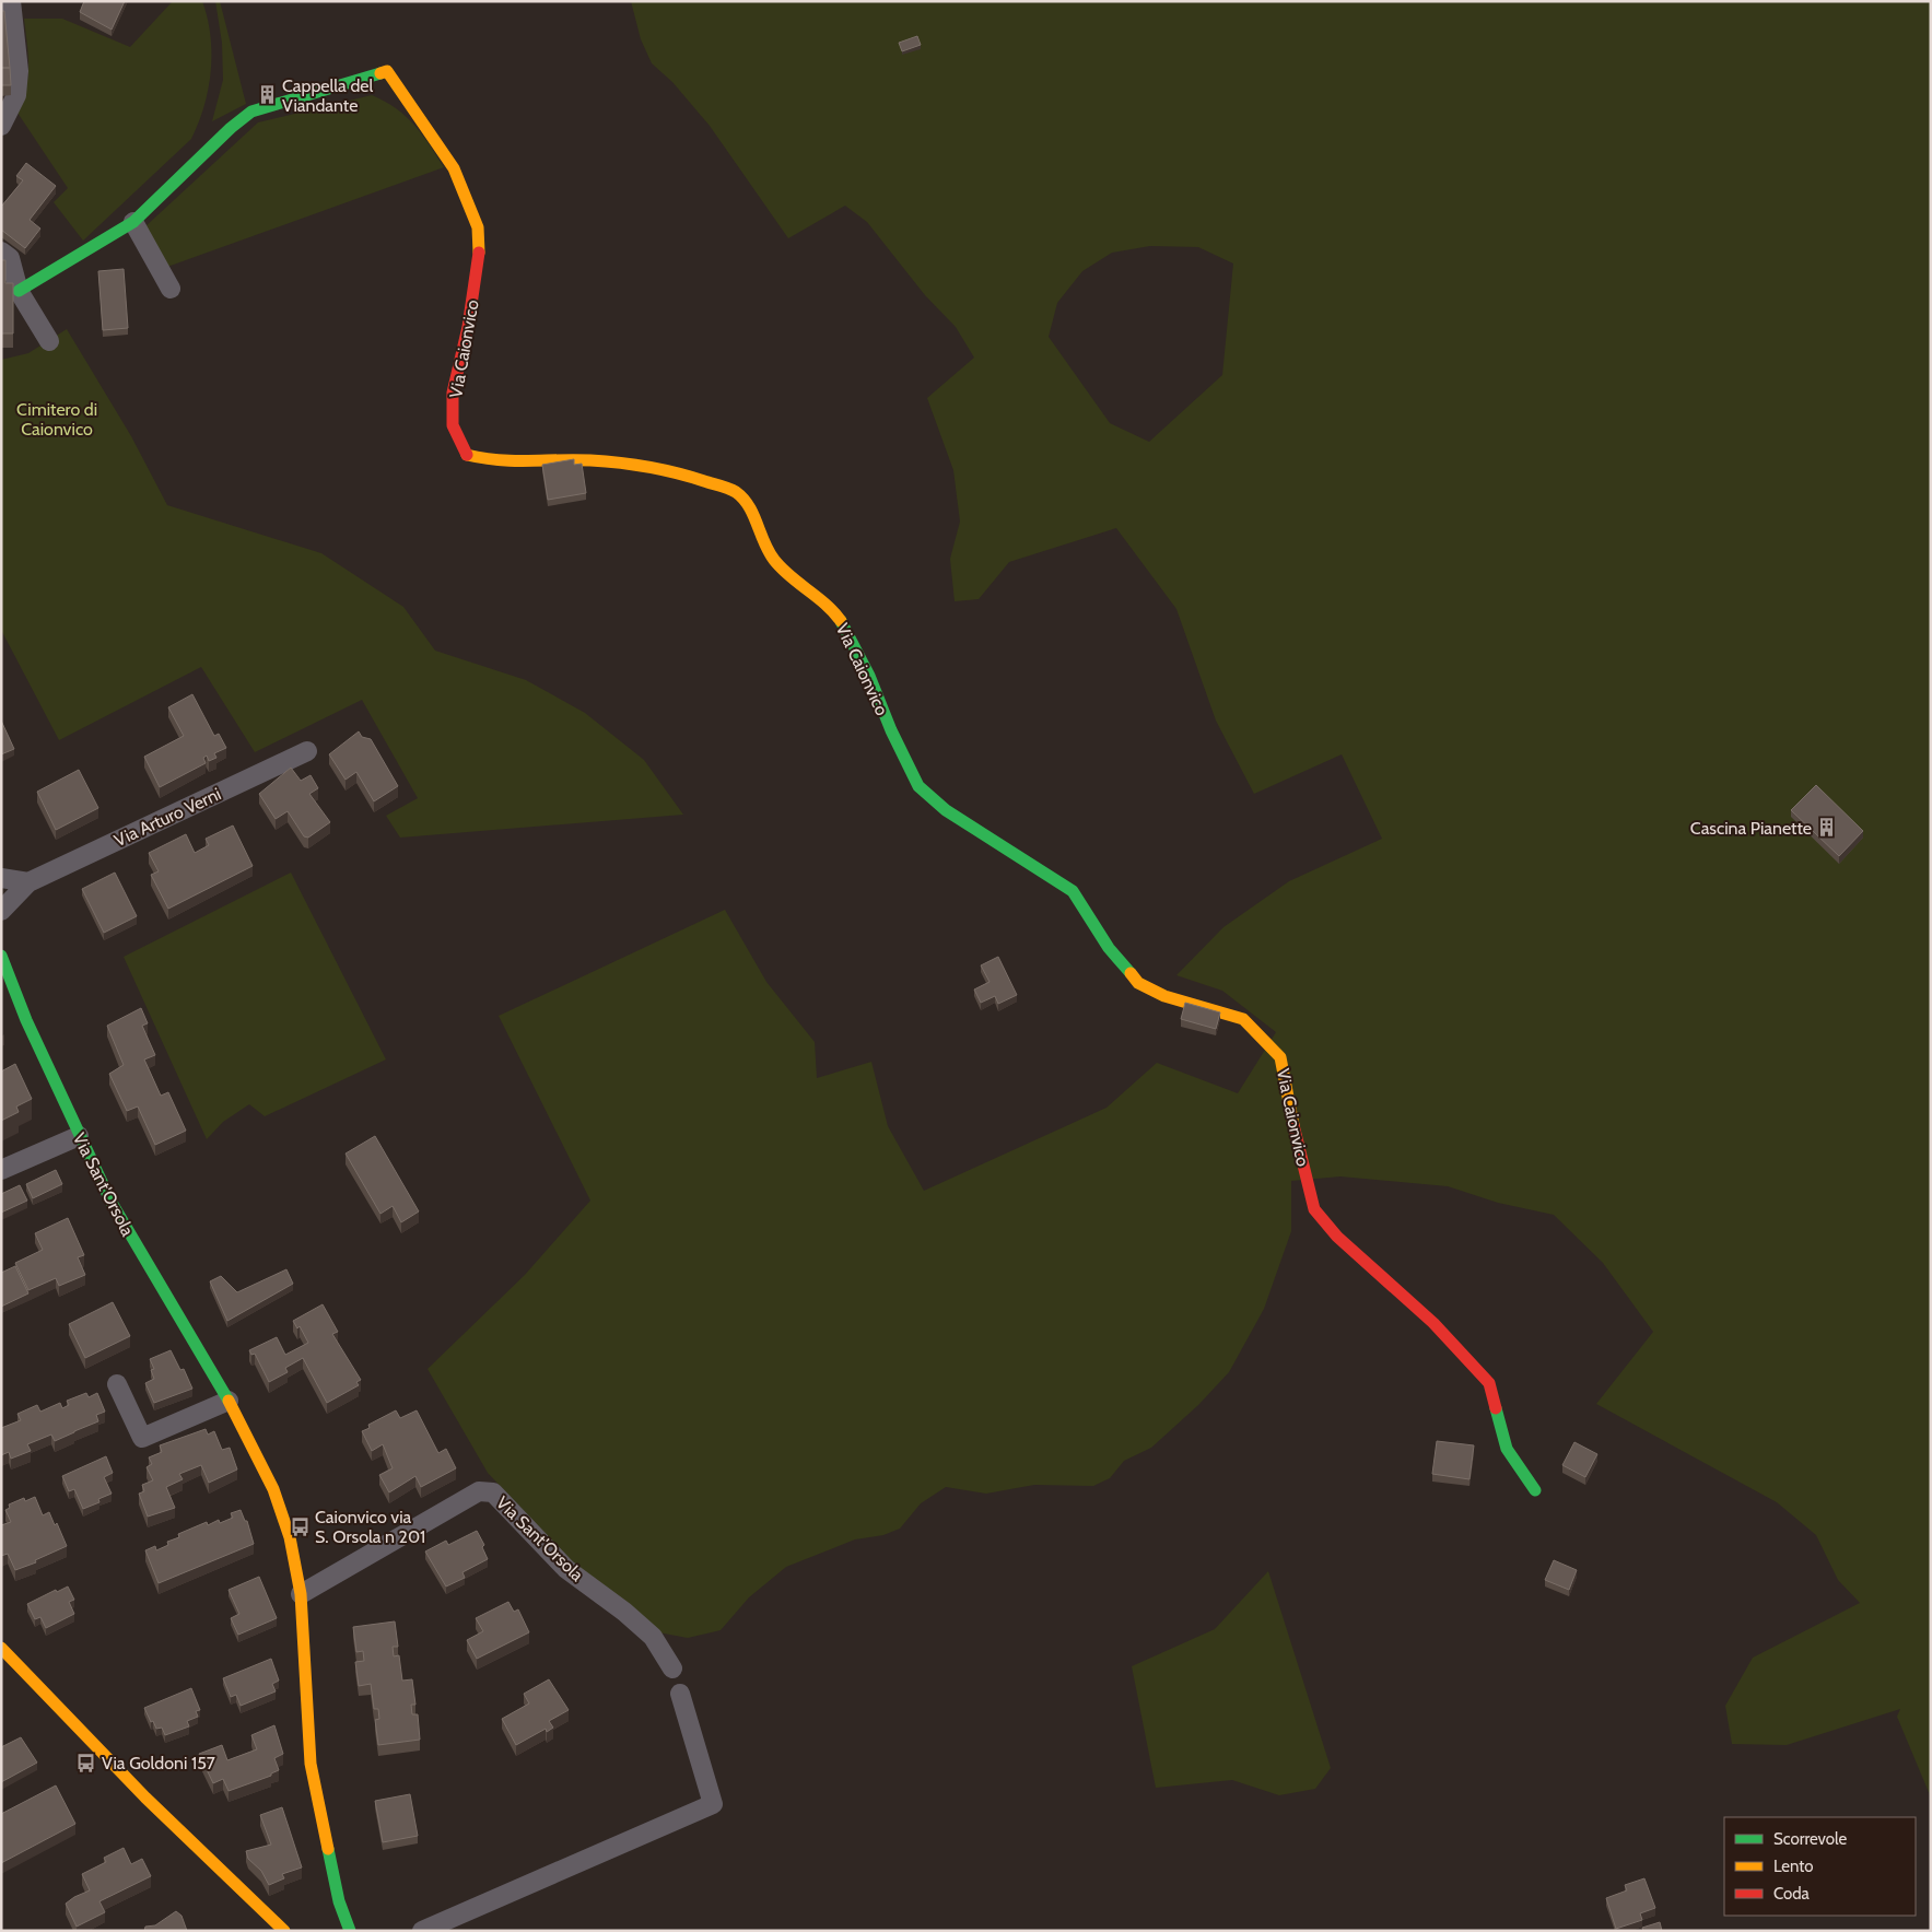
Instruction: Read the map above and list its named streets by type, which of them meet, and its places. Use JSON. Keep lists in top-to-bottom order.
{
  "streets": {
    "street": ["Via Caionvico", "Via Arturo Verni", "Via Sant'Orsola"]
  },
  "parks": ["Cimitero di Caionvico"],
  "places": {
    "building": ["Cappella del Viandante", "Cascina Pianette"],
    "bus stop": ["Caionvico via S. Orsola n 201", "Via Goldoni 157"]
  },
  "legend": ["Scorrevole", "Lento", "Coda"]
}
